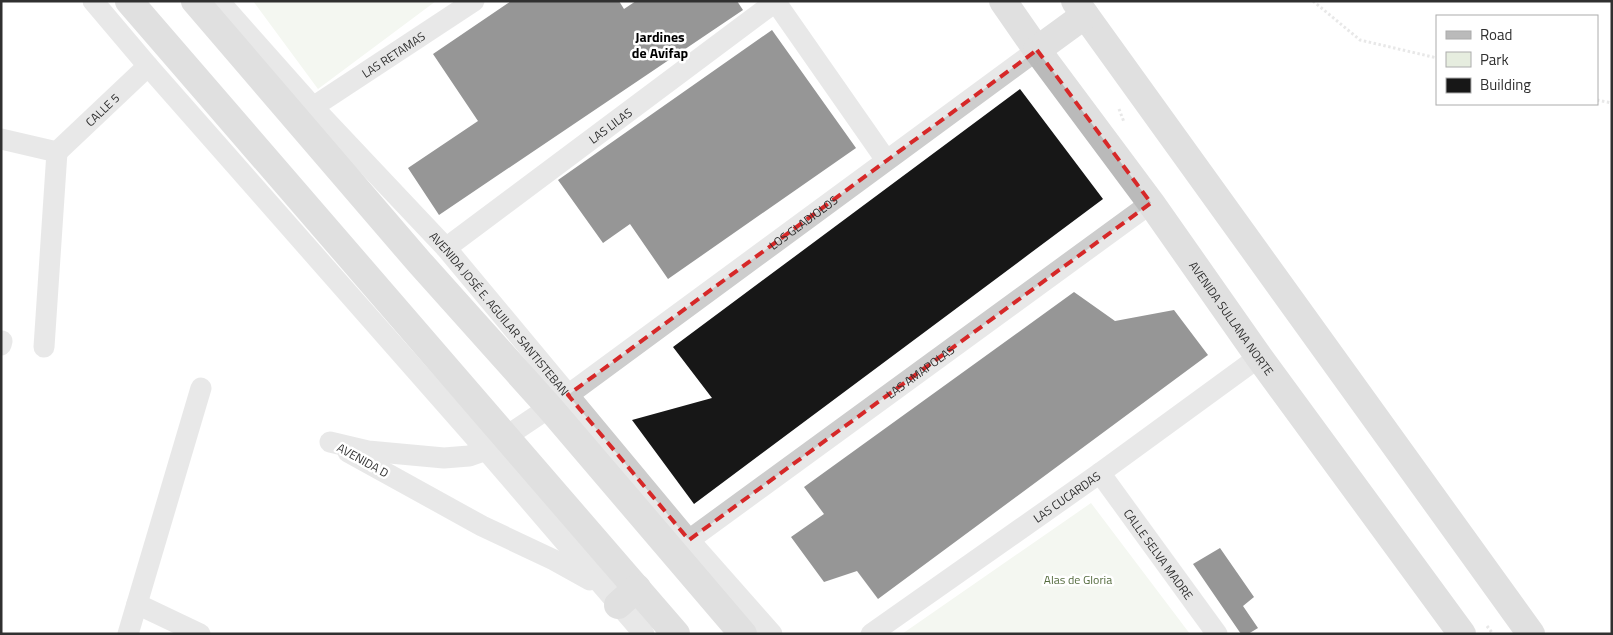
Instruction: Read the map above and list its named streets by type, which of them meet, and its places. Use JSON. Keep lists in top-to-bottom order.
{
  "streets": {
    "main road": ["AVENIDA JOSÉ E. AGUILAR SANTISTEBAN", "AVENIDA SULLANA NORTE"],
    "street": [
      "LAS RETAMAS",
      "CALLE 5",
      "LAS LILAS",
      "LOS GLADIOLOS",
      "LAS AMAPOLAS",
      "AVENIDA D",
      "LAS CUCARDAS",
      "CALLE SELVA MADRE"
    ]
  },
  "crossings": [
    ["LAS RETAMAS", "AVENIDA JOSÉ E. AGUILAR SANTISTEBAN"],
    ["LAS LILAS", "AVENIDA JOSÉ E. AGUILAR SANTISTEBAN"],
    ["LOS GLADIOLOS", "AVENIDA JOSÉ E. AGUILAR SANTISTEBAN"],
    ["LOS GLADIOLOS", "AVENIDA SULLANA NORTE"],
    ["LOS GLADIOLOS", "AVENIDA D"],
    ["AVENIDA JOSÉ E. AGUILAR SANTISTEBAN", "LAS AMAPOLAS"],
    ["AVENIDA JOSÉ E. AGUILAR SANTISTEBAN", "AVENIDA D"],
    ["AVENIDA SULLANA NORTE", "LAS AMAPOLAS"],
    ["AVENIDA SULLANA NORTE", "LAS CUCARDAS"],
    ["LAS CUCARDAS", "CALLE SELVA MADRE"]
  ],
  "districts": ["Jardines de Avifap"],
  "parks": ["Alas de Gloria"],
  "legend": ["Road", "Park", "Building"]
}
